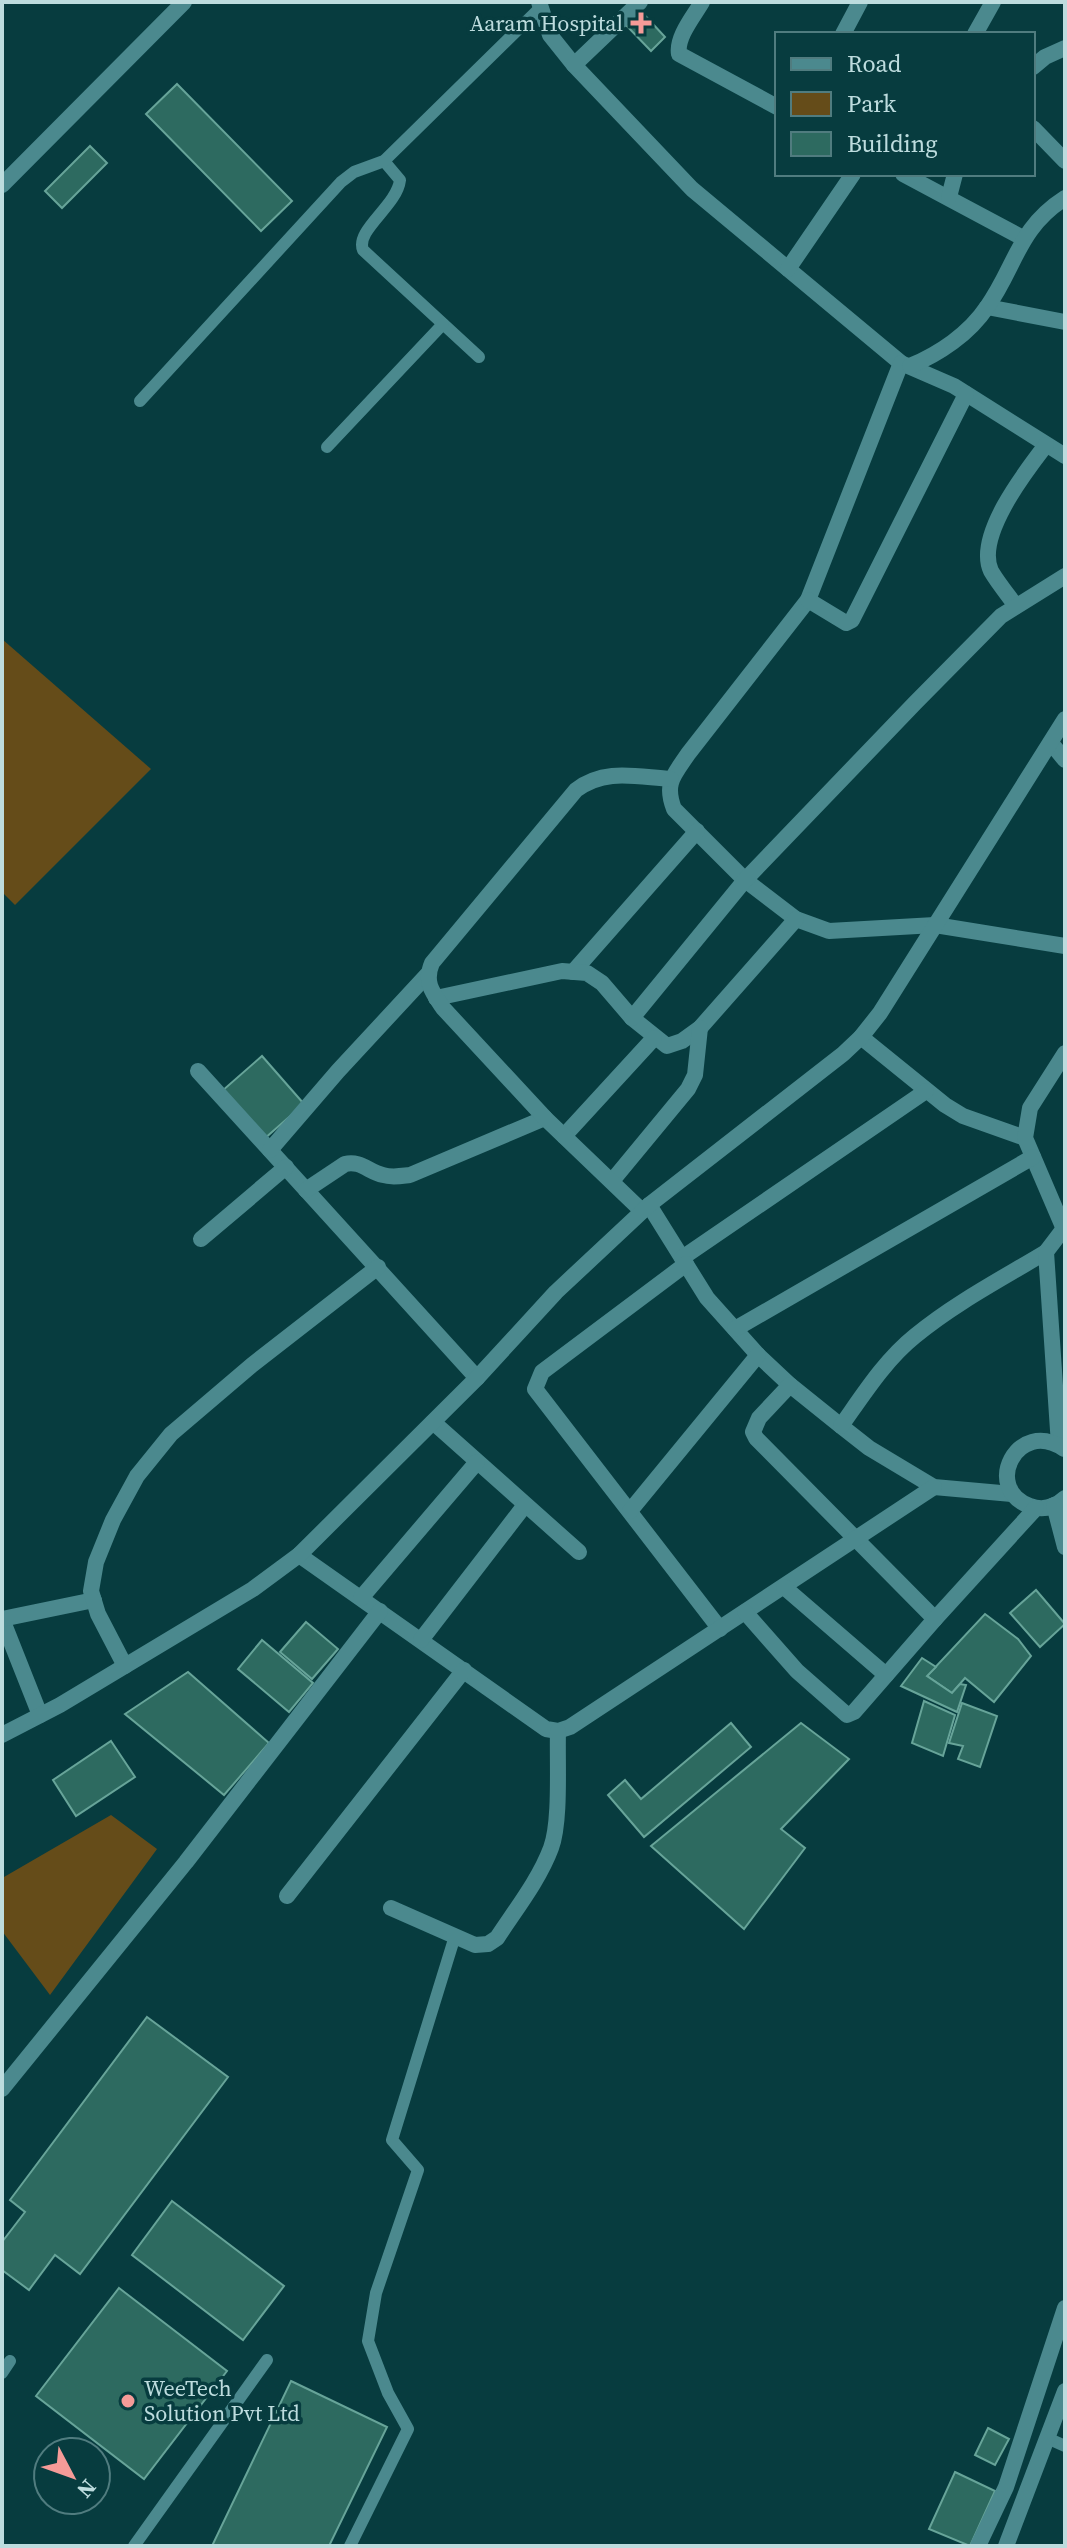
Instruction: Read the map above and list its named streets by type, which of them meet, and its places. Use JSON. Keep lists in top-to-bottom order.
{
  "places": {
    "health": ["Aaram Hospital"],
    "other": ["WeeTech Solution Pvt Ltd"]
  },
  "legend": ["Road", "Park", "Building"],
  "north": "bottom right"
}
